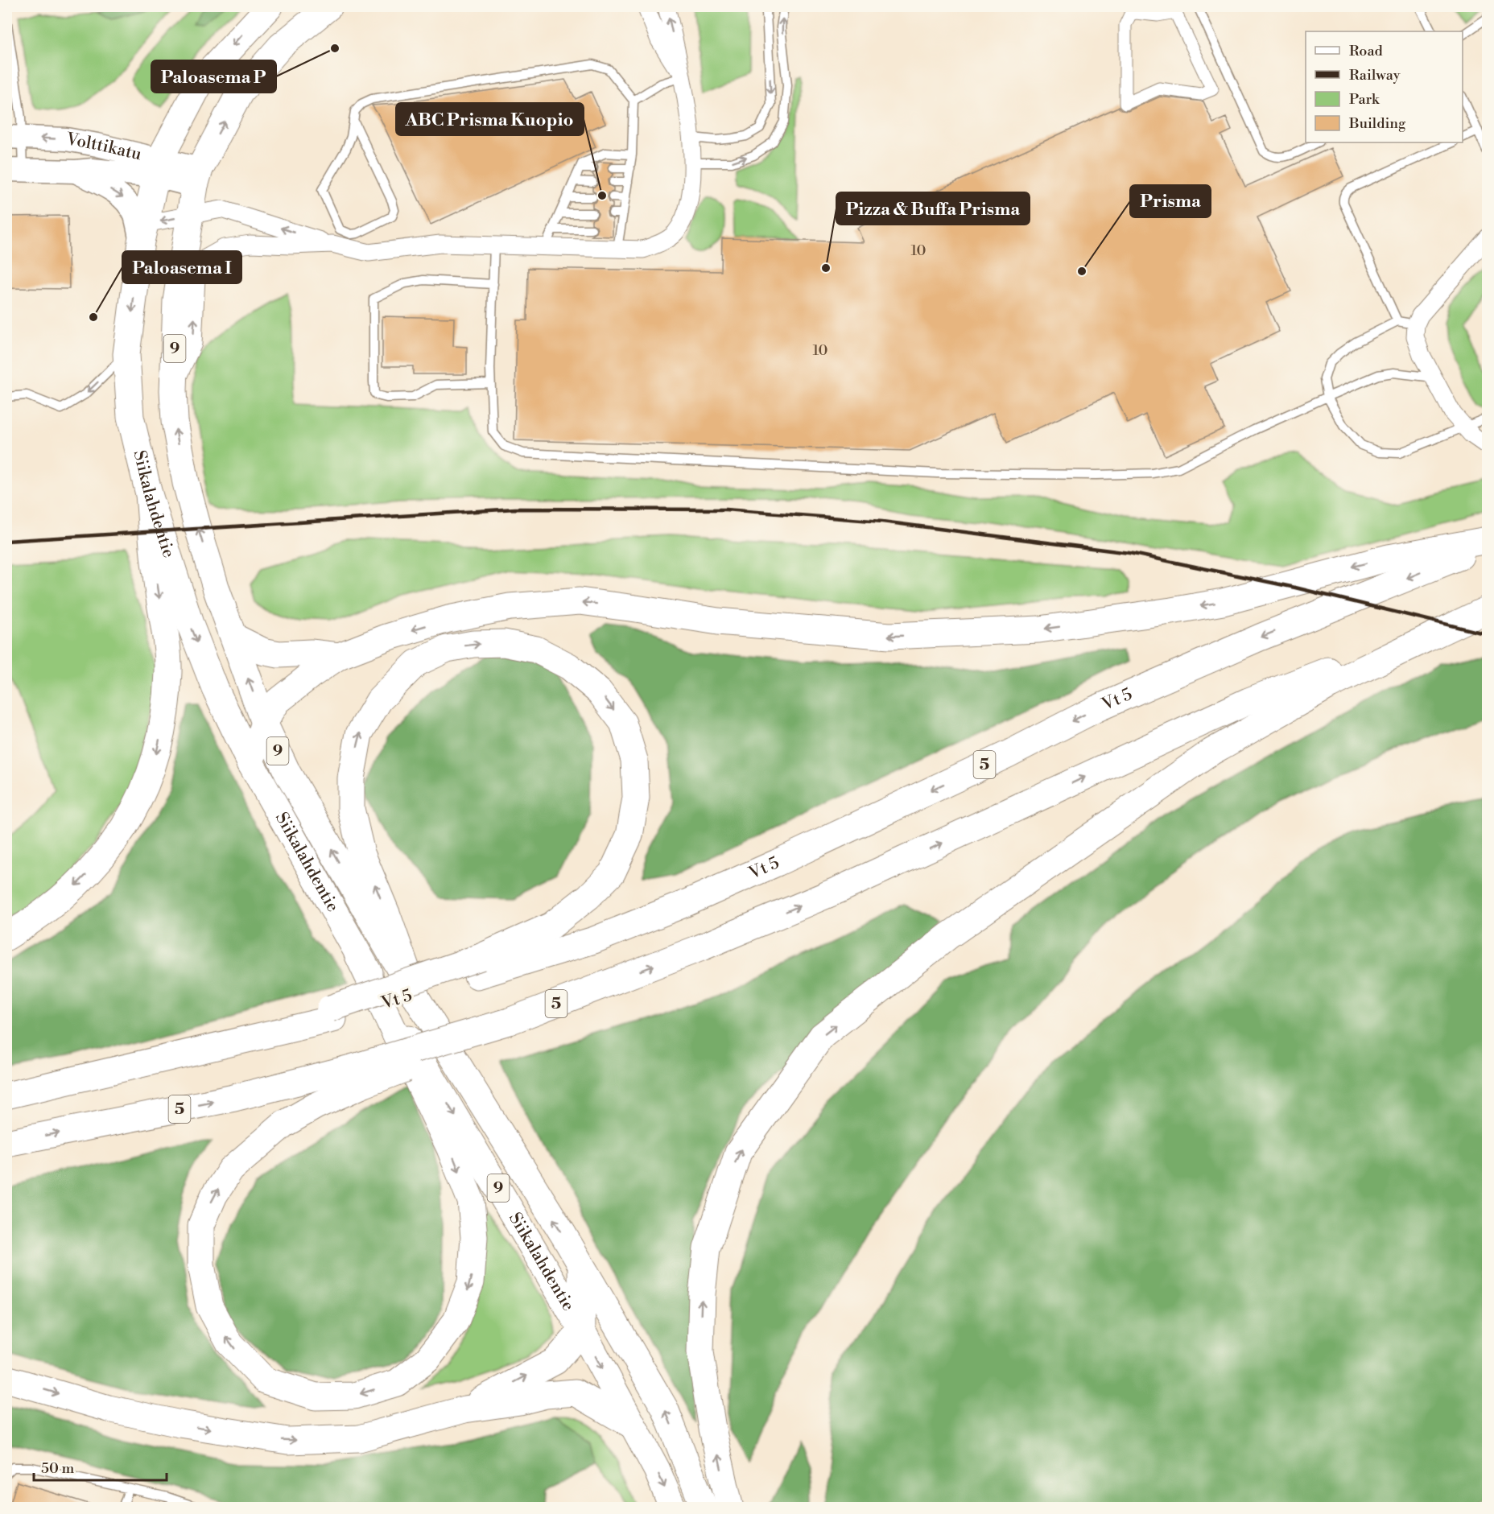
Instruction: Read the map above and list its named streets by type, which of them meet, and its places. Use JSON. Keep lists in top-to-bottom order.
{
  "streets": {
    "main road": [
      "Volttikatu",
      "9",
      "Siikalahdentie",
      "Vt 5",
      "5"
    ]
  },
  "crossings": [
    ["Volttikatu", "Siikalahdentie"]
  ],
  "places": [
    "Paloasema P",
    "ABC Prisma Kuopio",
    "Pizza & Buffa Prisma",
    "Prisma",
    "Paloasema I"
  ],
  "house_numbers": ["10", "10"],
  "legend": [
    "Road",
    "Railway",
    "Park",
    "Building"
  ],
  "scale_bar": "50 m"
}
